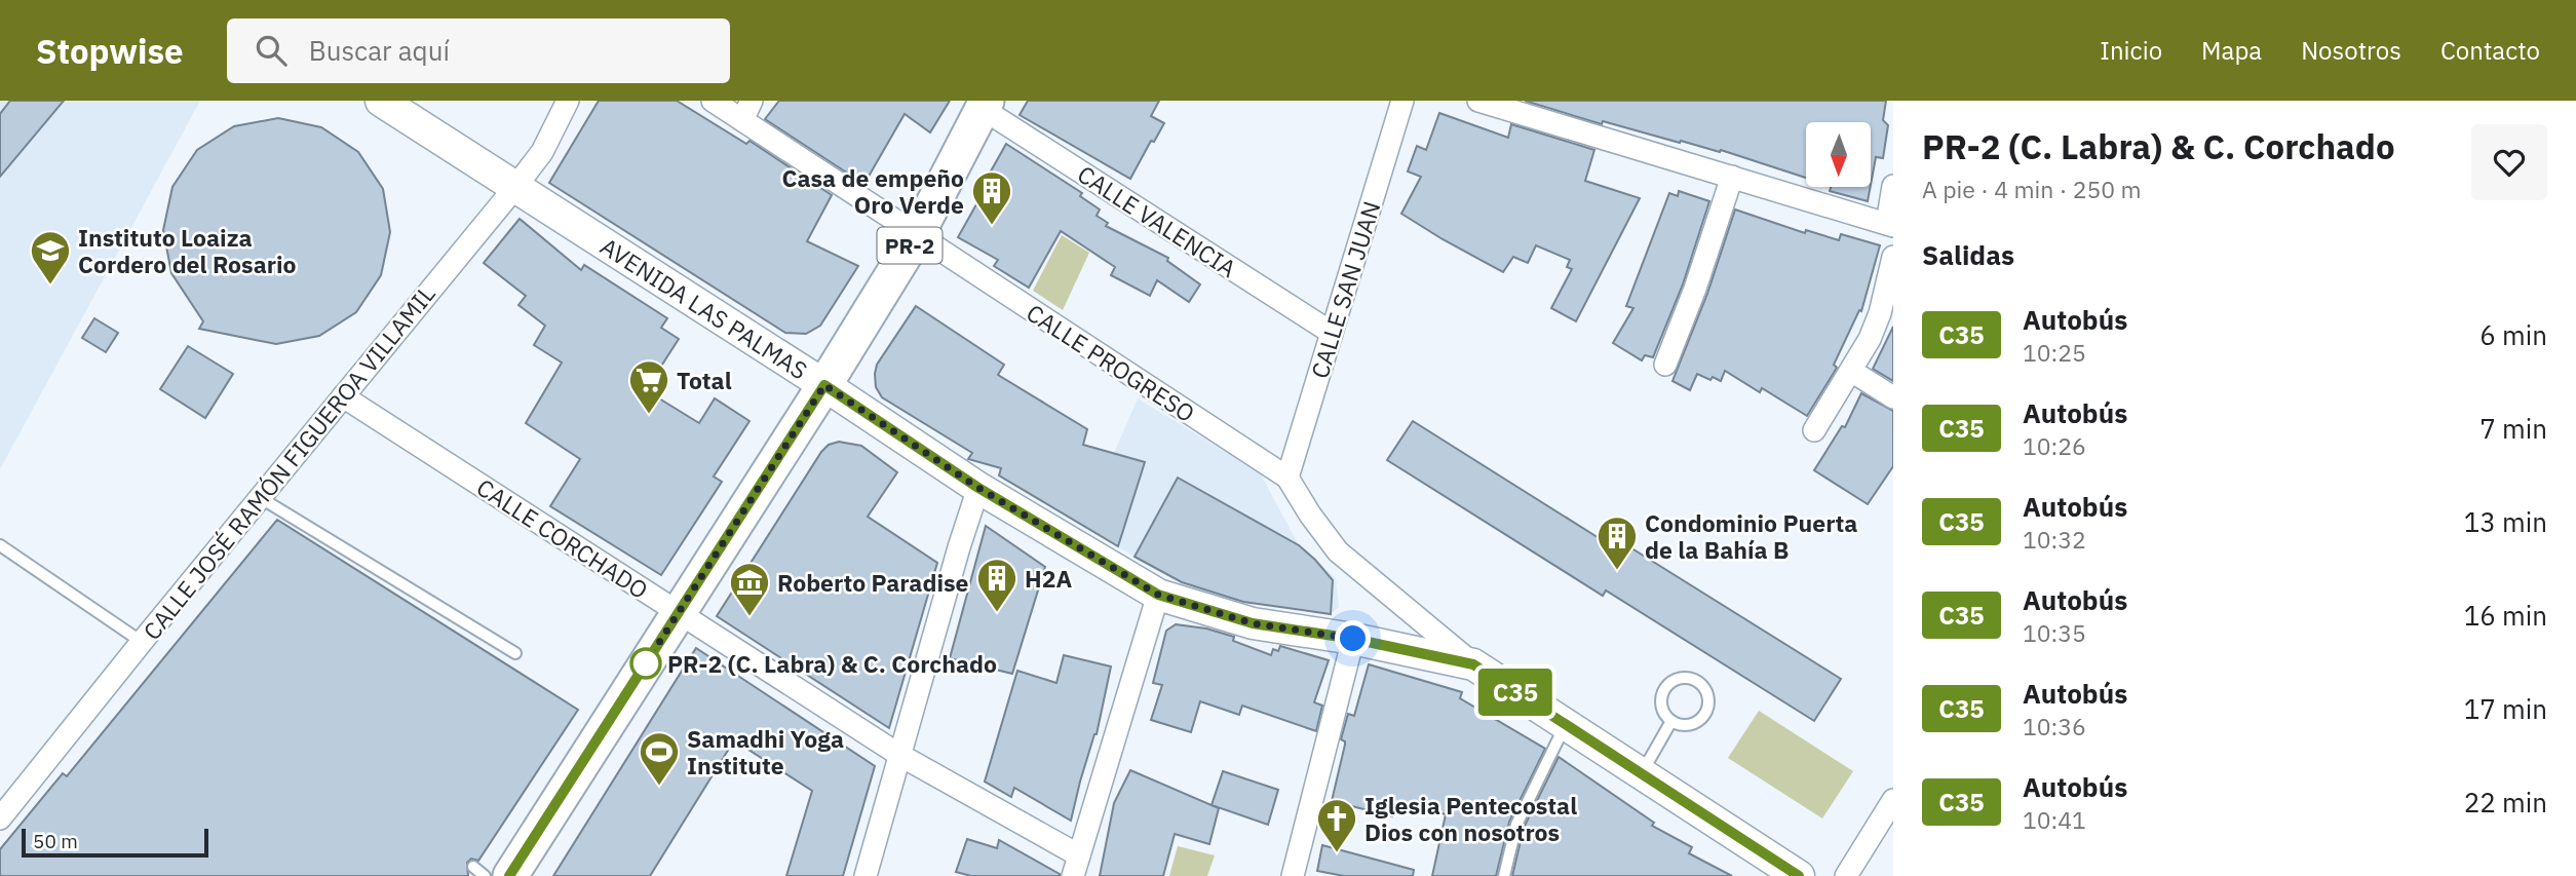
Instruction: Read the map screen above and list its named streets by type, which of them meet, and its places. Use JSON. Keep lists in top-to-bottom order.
{
  "streets": {
    "main road": ["PR-2"],
    "street": [
      "CALLE VALENCIA",
      "CALLE SAN JUAN",
      "AVENIDA LAS PALMAS",
      "CALLE PROGRESO",
      "CALLE JOSÉ RAMÓN FIGUEROA VILLAMIL",
      "CALLE CORCHADO"
    ]
  },
  "crossings": [
    ["CALLE VALENCIA", "PR-2"],
    ["CALLE VALENCIA", "CALLE SAN JUAN"],
    ["PR-2", "AVENIDA LAS PALMAS"],
    ["PR-2", "CALLE PROGRESO"],
    ["PR-2", "CALLE CORCHADO"],
    ["CALLE SAN JUAN", "CALLE PROGRESO"],
    ["AVENIDA LAS PALMAS", "CALLE PROGRESO"],
    ["AVENIDA LAS PALMAS", "CALLE JOSÉ RAMÓN FIGUEROA VILLAMIL"],
    ["CALLE JOSÉ RAMÓN FIGUEROA VILLAMIL", "CALLE CORCHADO"]
  ],
  "places": {
    "building": ["Casa de empeño Oro Verde", "Condominio Puerta de la Bahía B", "H2A"],
    "school or university": ["Instituto Loaiza Cordero del Rosario"],
    "supermarket": ["Total"],
    "museum": ["Roberto Paradise"],
    "other": ["PR-2 (C. Labra) & C. Corchado"],
    "sports": ["Samadhi Yoga Institute"],
    "church": ["Iglesia Pentecostal Dios con nosotros"]
  },
  "lines": ["bus line C35"],
  "scale_bar": "50 m",
  "north": "bottom",
  "page": {
    "header": "Stopwise",
    "search": "Buscar aquí",
    "nav": [
      "Inicio",
      "Mapa",
      "Nosotros",
      "Contacto"
    ],
    "on_map": "C35",
    "heading": [
      ["PR-2 (C. Labra) & C. Corchado", "A pie · 4 min · 250 m"],
      "Salidas"
    ],
    "list": [
      {
        "mark": "C35",
        "name": "Autobús",
        "note": "10:25",
        "value": "6 min"
      },
      {
        "mark": "C35",
        "name": "Autobús",
        "note": "10:26",
        "value": "7 min"
      },
      {
        "mark": "C35",
        "name": "Autobús",
        "note": "10:32",
        "value": "13 min"
      },
      {
        "mark": "C35",
        "name": "Autobús",
        "note": "10:35",
        "value": "16 min"
      },
      {
        "mark": "C35",
        "name": "Autobús",
        "note": "10:36",
        "value": "17 min"
      },
      {
        "mark": "C35",
        "name": "Autobús",
        "note": "10:41",
        "value": "22 min"
      }
    ],
    "scale": "50 m"
  }
}
